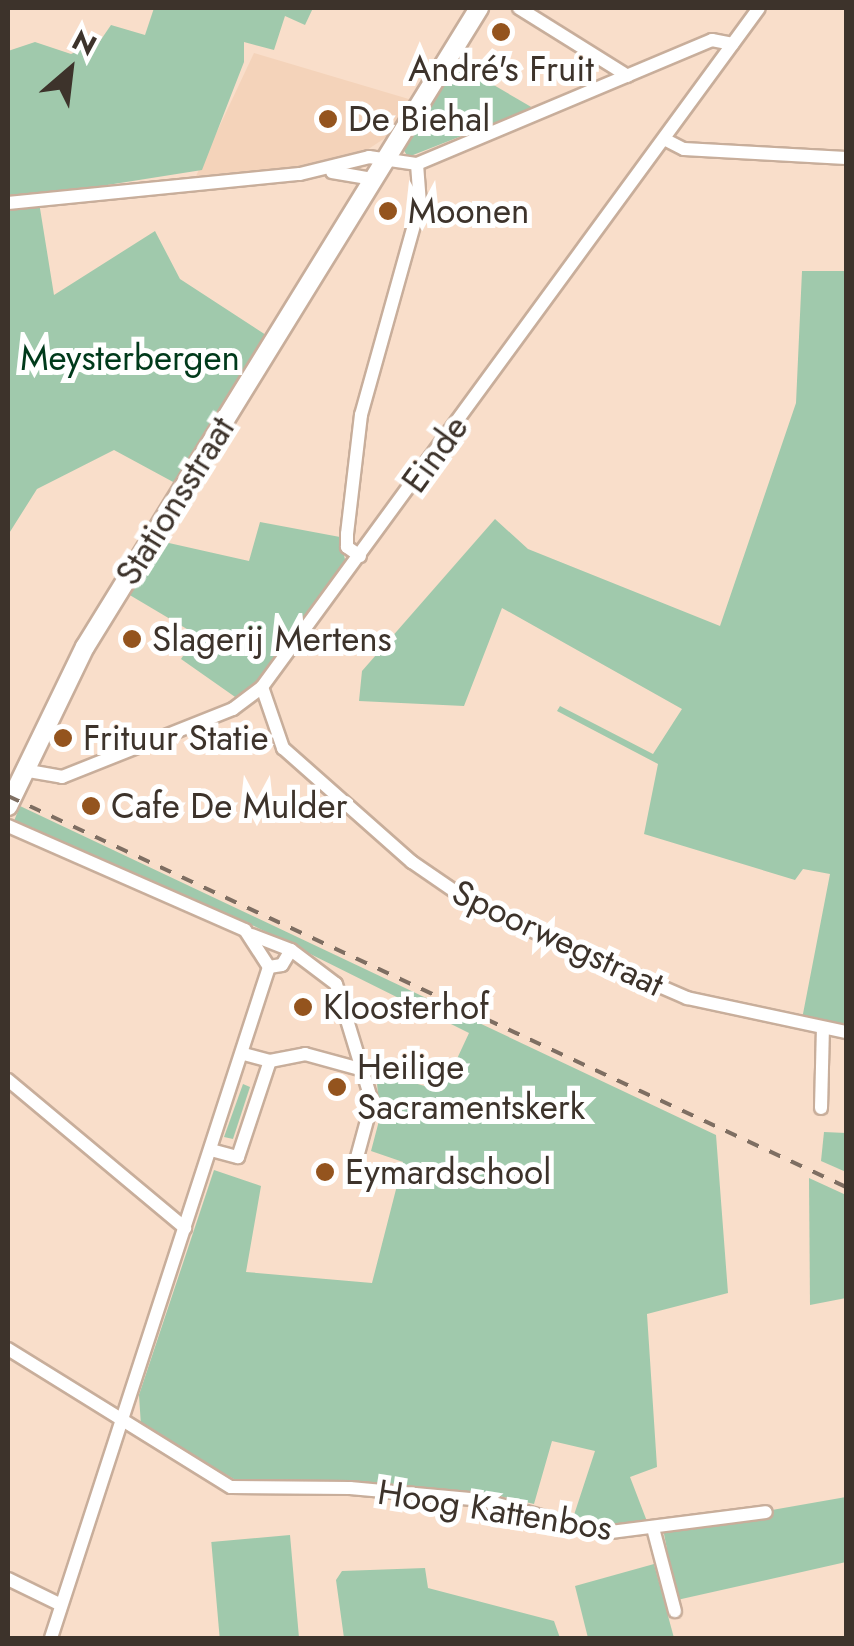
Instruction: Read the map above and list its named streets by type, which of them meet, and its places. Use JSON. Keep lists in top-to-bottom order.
{
  "streets": {
    "main road": ["Stationsstraat"],
    "street": ["Einde", "Spoorwegstraat", "Hoog Kattenbos"]
  },
  "crossings": [
    ["Einde", "Stationsstraat"],
    ["Einde", "Spoorwegstraat"]
  ],
  "parks": ["Meysterbergen"],
  "places": [
    "André's Fruit",
    "De Biehal",
    "Moonen",
    "Slagerij Mertens",
    "Frituur Statie",
    "Cafe De Mulder",
    "Kloosterhof",
    "Heilige Sacramentskerk",
    "Eymardschool"
  ],
  "north": "top right"
}
